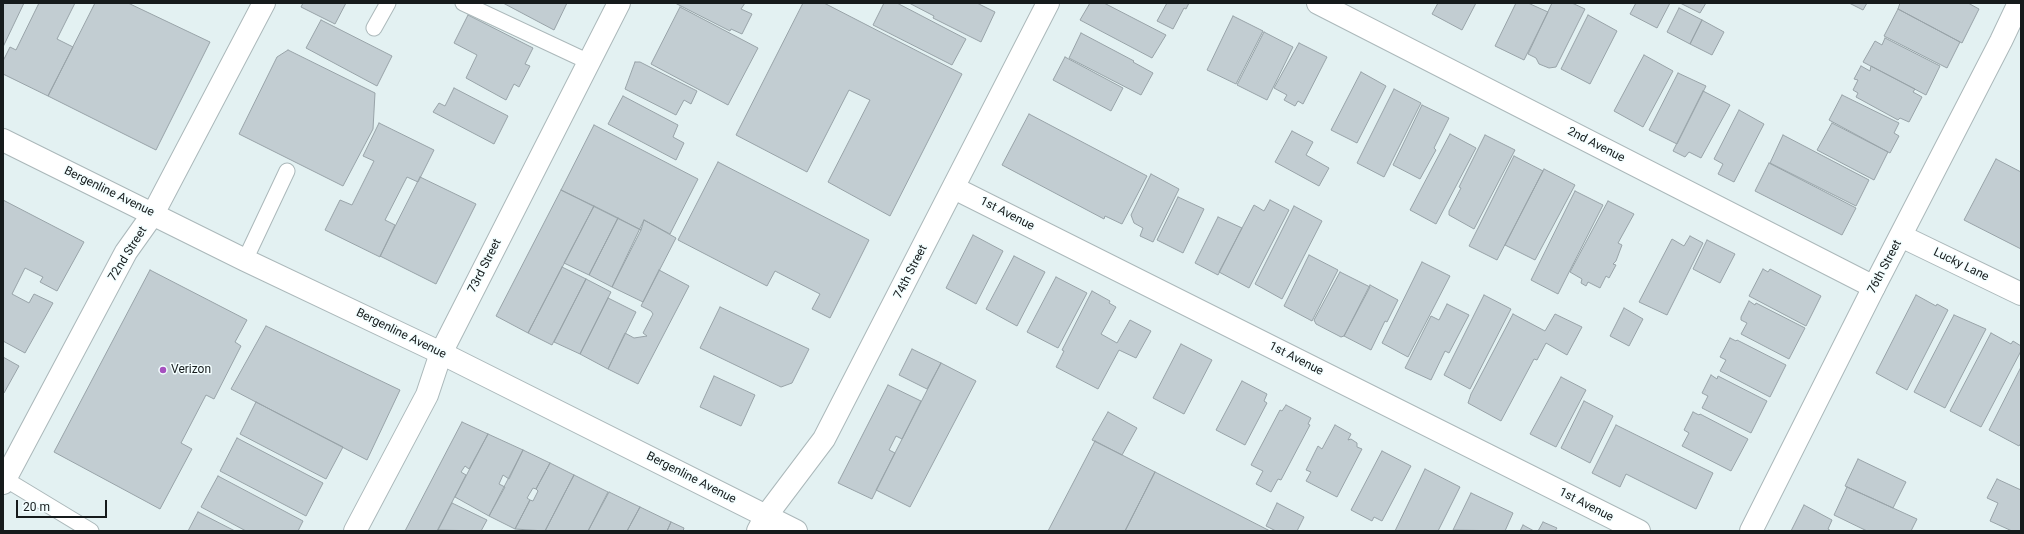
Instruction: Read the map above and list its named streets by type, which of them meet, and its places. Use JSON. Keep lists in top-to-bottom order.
{
  "streets": {
    "street": [
      "2nd Avenue",
      "Bergenline Avenue",
      "1st Avenue",
      "72nd Street",
      "Lucky Lane",
      "73rd Street",
      "76th Street",
      "74th Street"
    ]
  },
  "crossings": [
    ["2nd Avenue", "76th Street"],
    ["Bergenline Avenue", "72nd Street"],
    ["Bergenline Avenue", "73rd Street"],
    ["Bergenline Avenue", "74th Street"],
    ["1st Avenue", "74th Street"],
    ["Lucky Lane", "76th Street"]
  ],
  "places": ["Verizon"],
  "scale_bar": "20 m"
}
